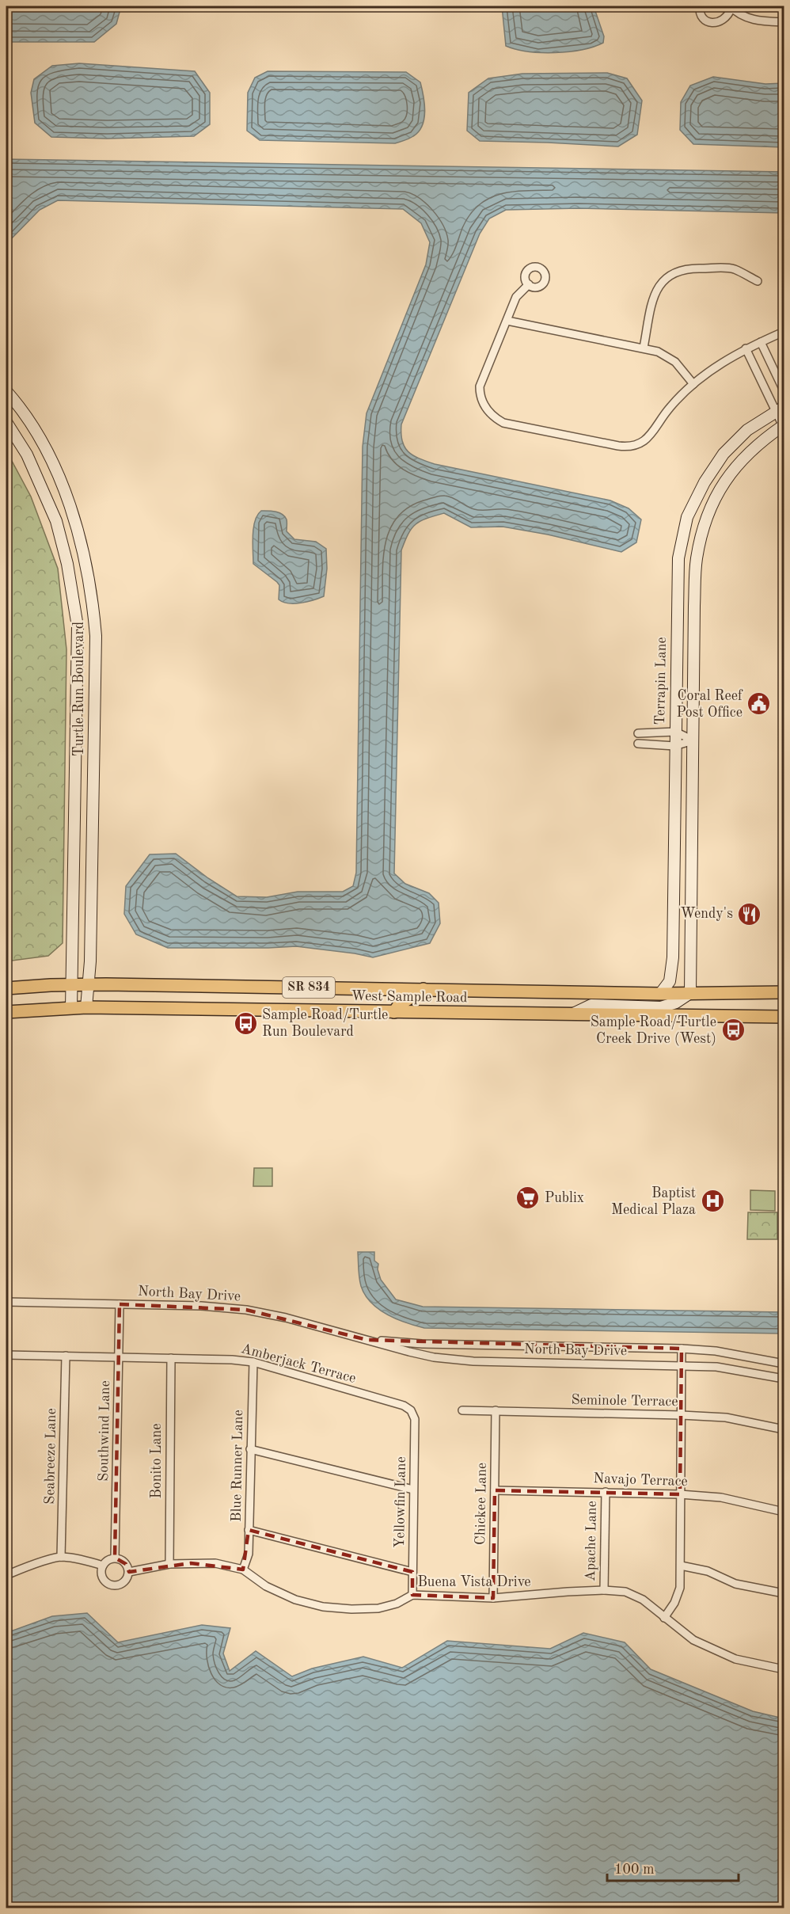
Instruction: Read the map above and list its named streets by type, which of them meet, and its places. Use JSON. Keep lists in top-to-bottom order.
{
  "streets": {
    "main road": ["SR 834", "West Sample Road"],
    "street": [
      "Terrapin Lane",
      "Turtle Run Boulevard",
      "North Bay Drive",
      "Amberjack Terrace",
      "Seminole Terrace",
      "Southwind Lane",
      "Seabreeze Lane",
      "Bonito Lane",
      "Blue Runner Lane",
      "Navajo Terrace",
      "Yellowfin Lane",
      "Chickee Lane",
      "Apache Lane",
      "Buena Vista Drive"
    ]
  },
  "crossings": [
    ["Terrapin Lane", "West Sample Road"],
    ["Turtle Run Boulevard", "West Sample Road"],
    ["North Bay Drive", "Southwind Lane"],
    ["Amberjack Terrace", "Southwind Lane"],
    ["Amberjack Terrace", "Seabreeze Lane"],
    ["Amberjack Terrace", "Bonito Lane"],
    ["Amberjack Terrace", "Blue Runner Lane"],
    ["Amberjack Terrace", "Yellowfin Lane"],
    ["Seminole Terrace", "Chickee Lane"],
    ["Southwind Lane", "Buena Vista Drive"],
    ["Bonito Lane", "Buena Vista Drive"],
    ["Blue Runner Lane", "Buena Vista Drive"],
    ["Navajo Terrace", "Chickee Lane"],
    ["Navajo Terrace", "Apache Lane"],
    ["Yellowfin Lane", "Buena Vista Drive"],
    ["Chickee Lane", "Buena Vista Drive"],
    ["Apache Lane", "Buena Vista Drive"]
  ],
  "places": {
    "public building": ["Coral Reef Post Office"],
    "restaurant": ["Wendy's"],
    "bus stop": ["Sample Road/Turtle Run Boulevard", "Sample Road/Turtle Creek Drive (West)"],
    "supermarket": ["Publix"],
    "hospital": ["Baptist Medical Plaza"]
  },
  "scale_bar": "100 m"
}
